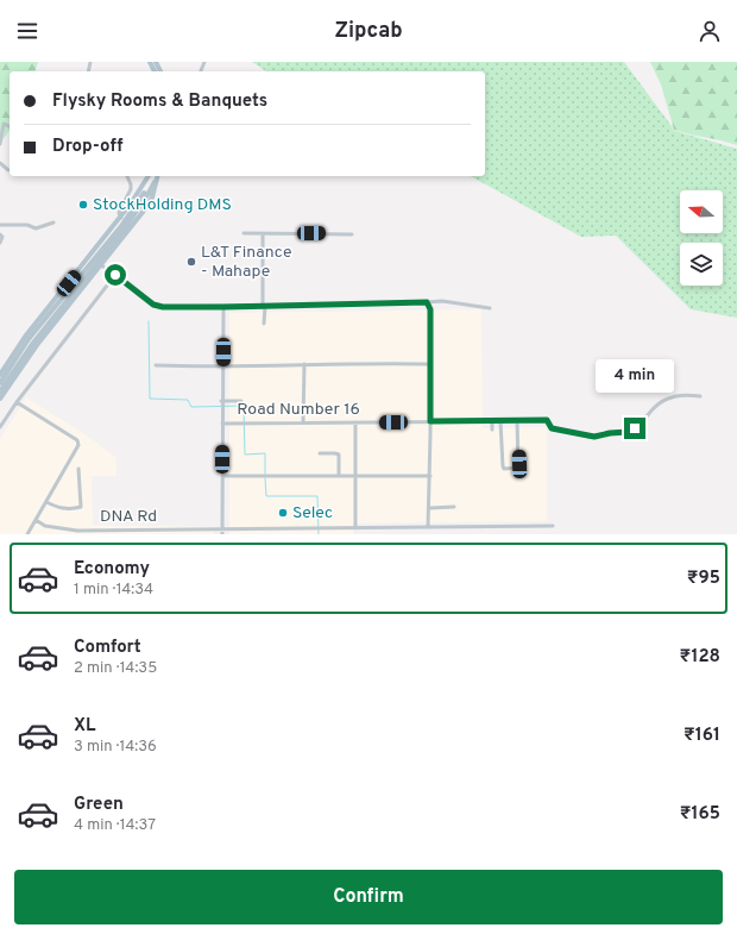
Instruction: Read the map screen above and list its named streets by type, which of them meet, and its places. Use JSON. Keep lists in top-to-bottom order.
{
  "streets": {
    "street": ["Road Number 16", "DNA Rd"]
  },
  "places": ["StockHolding DMS", "L&T Finance - Mahape", "Selec"],
  "north": "left",
  "page": {
    "header": "Zipcab",
    "banner": ["Flysky Rooms & Banquets", "Drop-off"],
    "bubble": "4 min",
    "list": [
      {
        "name": "Economy",
        "note": "1 min · 14:34",
        "value": "₹95"
      },
      {
        "name": "Comfort",
        "note": "2 min · 14:35",
        "value": "₹128"
      },
      {
        "name": "XL",
        "note": "3 min · 14:36",
        "value": "₹161"
      },
      {
        "name": "Green",
        "note": "4 min · 14:37",
        "value": "₹165"
      }
    ],
    "buttons": "Confirm"
  }
}
